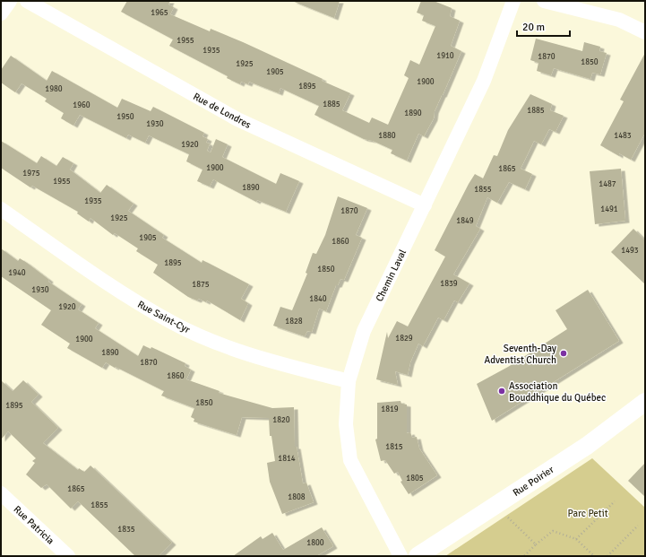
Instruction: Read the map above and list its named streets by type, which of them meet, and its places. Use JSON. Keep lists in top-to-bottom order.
{
  "streets": {
    "street": [
      "Rue de Londres",
      "Chemin Laval",
      "Rue Saint-Cyr",
      "Rue Poirier",
      "Rue Patricia"
    ]
  },
  "crossings": [
    ["Rue de Londres", "Chemin Laval"],
    ["Chemin Laval", "Rue Saint-Cyr"]
  ],
  "parks": ["Parc Petit"],
  "places": ["Seventh-Day Adventist Church", "Association Bouddhique du Québec"],
  "house_numbers": [
    "1965",
    "1955",
    "1935",
    "1910",
    "1870",
    "1850",
    "1925",
    "1905",
    "1900",
    "1895",
    "1980",
    "1885",
    "1960",
    "1885",
    "1890",
    "1950",
    "1930",
    "1880",
    "1483",
    "1920",
    "1900",
    "1865",
    "1975",
    "1955",
    "1487",
    "1890",
    "1855",
    "1935",
    "1491",
    "1870",
    "1925",
    "1849",
    "1905",
    "1860",
    "1493",
    "1895",
    "1850",
    "1940",
    "1839",
    "1875",
    "1930",
    "1840",
    "1920",
    "1828",
    "1829",
    "1900",
    "1890",
    "1870",
    "1860",
    "1850",
    "1895",
    "1819",
    "1820",
    "1815",
    "1814",
    "1805",
    "1865",
    "1808",
    "1855",
    "1835",
    "1800"
  ],
  "scale_bar": "20 m"
}
